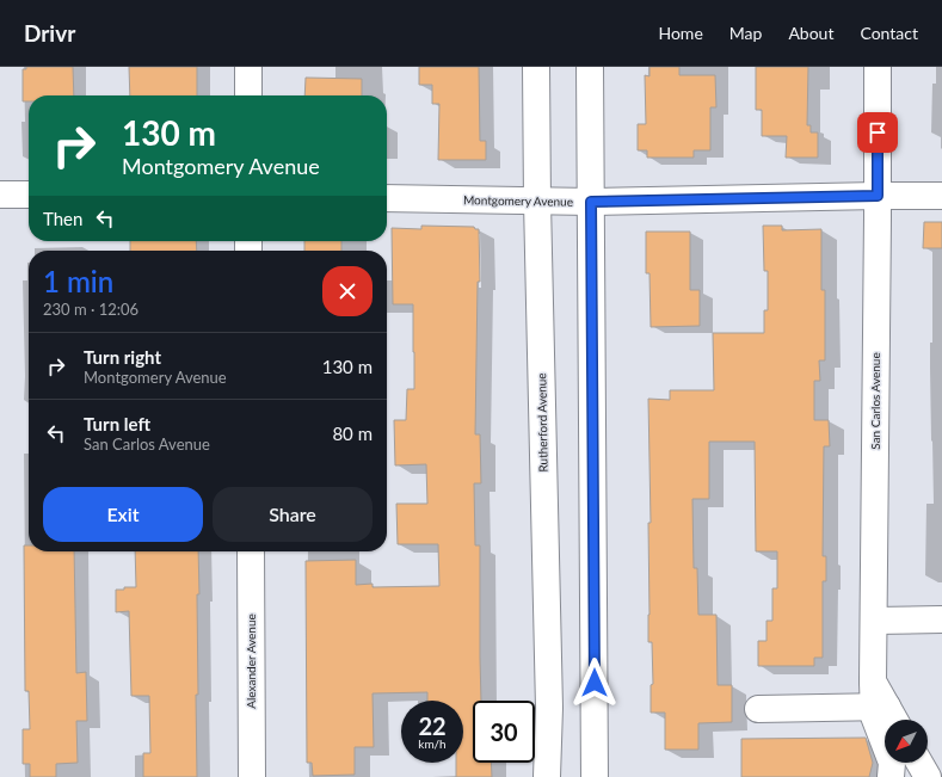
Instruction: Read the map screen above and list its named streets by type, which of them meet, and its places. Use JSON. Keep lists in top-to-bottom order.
{
  "streets": {
    "street": [
      "Montgomery Avenue",
      "San Carlos Avenue",
      "Rutherford Avenue",
      "Alexander Avenue"
    ]
  },
  "crossings": [
    ["Montgomery Avenue", "San Carlos Avenue"],
    ["Montgomery Avenue", "Rutherford Avenue"]
  ],
  "north": "bottom left",
  "page": {
    "header": "Drivr",
    "nav": [
      "Home",
      "Map",
      "About",
      "Contact"
    ],
    "turn": ["130 m", "Montgomery Avenue"],
    "then": "Then",
    "heading": ["1 min", "230 m · 12:06"],
    "list": [
      {
        "name": "Turn right",
        "note": "Montgomery Avenue",
        "value": "130 m"
      },
      {
        "name": "Turn left",
        "note": "San Carlos Avenue",
        "value": "80 m"
      }
    ],
    "buttons": ["Exit", "Share"],
    "speed": "22 km/h",
    "limit": "30"
  }
}
